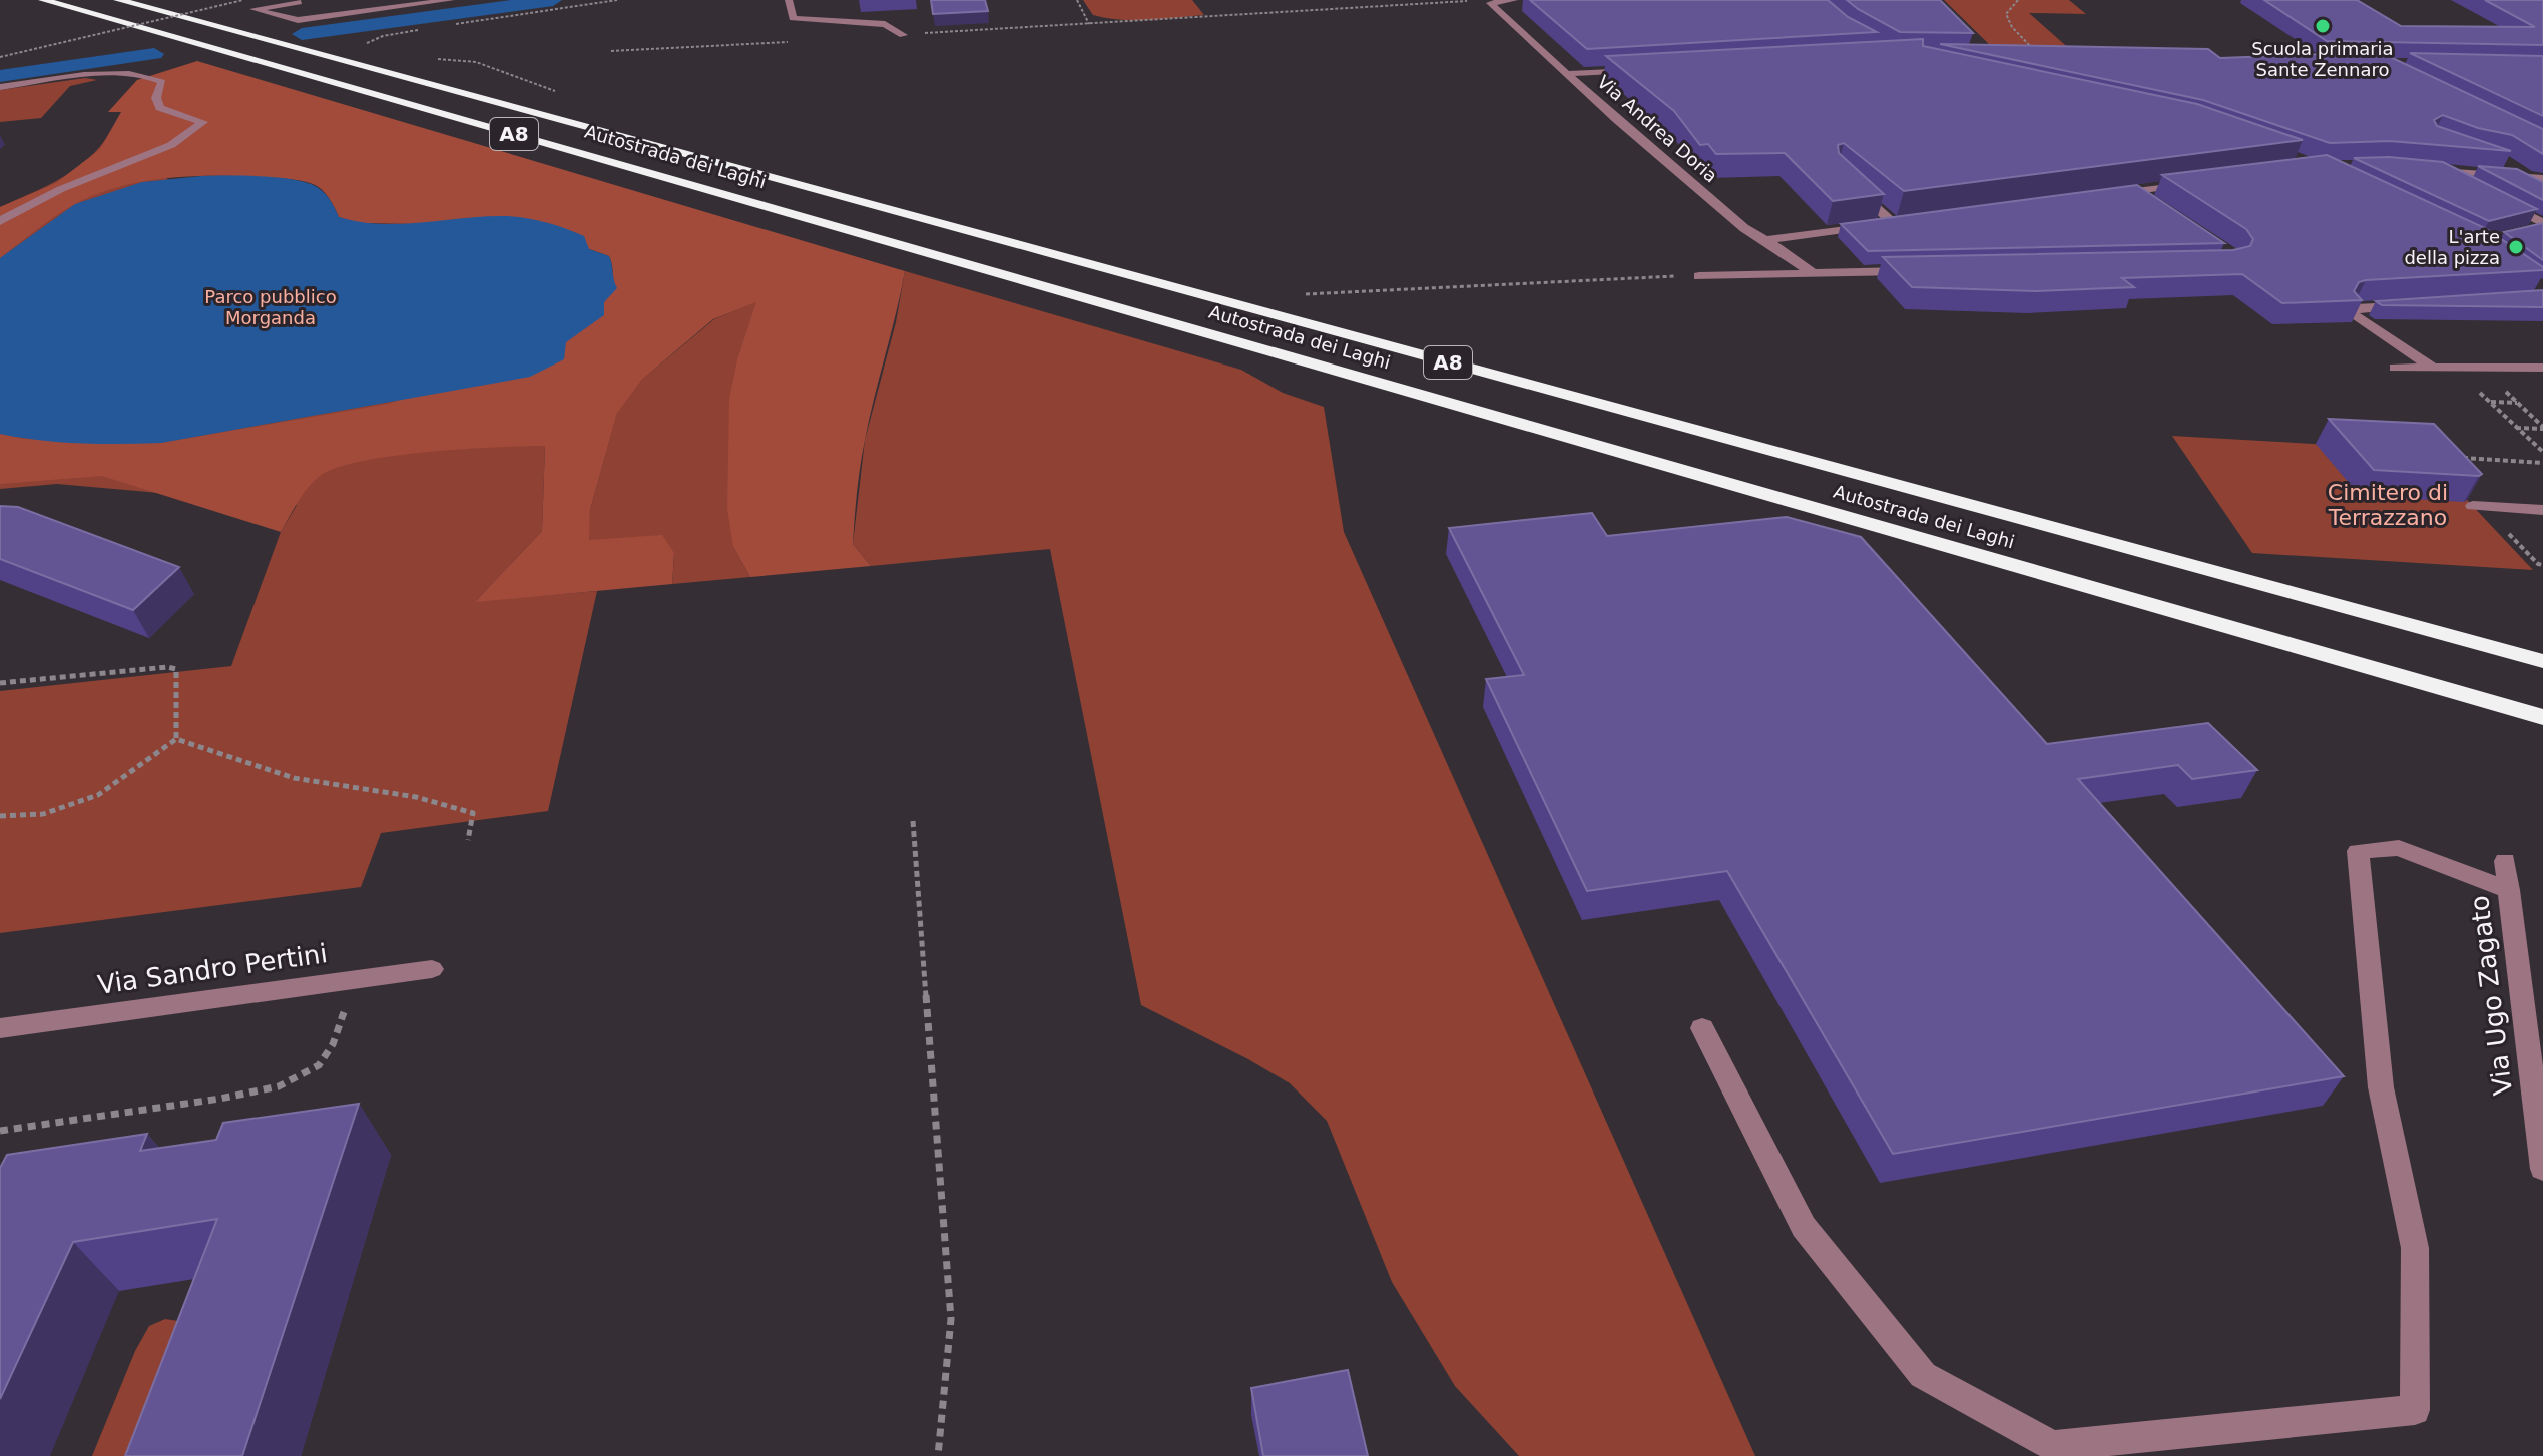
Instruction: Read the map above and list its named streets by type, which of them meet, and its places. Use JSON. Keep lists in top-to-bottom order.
{
  "streets": {
    "highway": ["A8", "Autostrada dei Laghi"],
    "street": ["Via Andrea Doria", "Via Sandro Pertini", "Via Ugo Zagato"]
  },
  "parks": ["Parco pubblico Morganda", "Cimitero di Terrazzano"],
  "places": ["Scuola primaria Sante Zennaro", "L'arte della pizza"]
}
